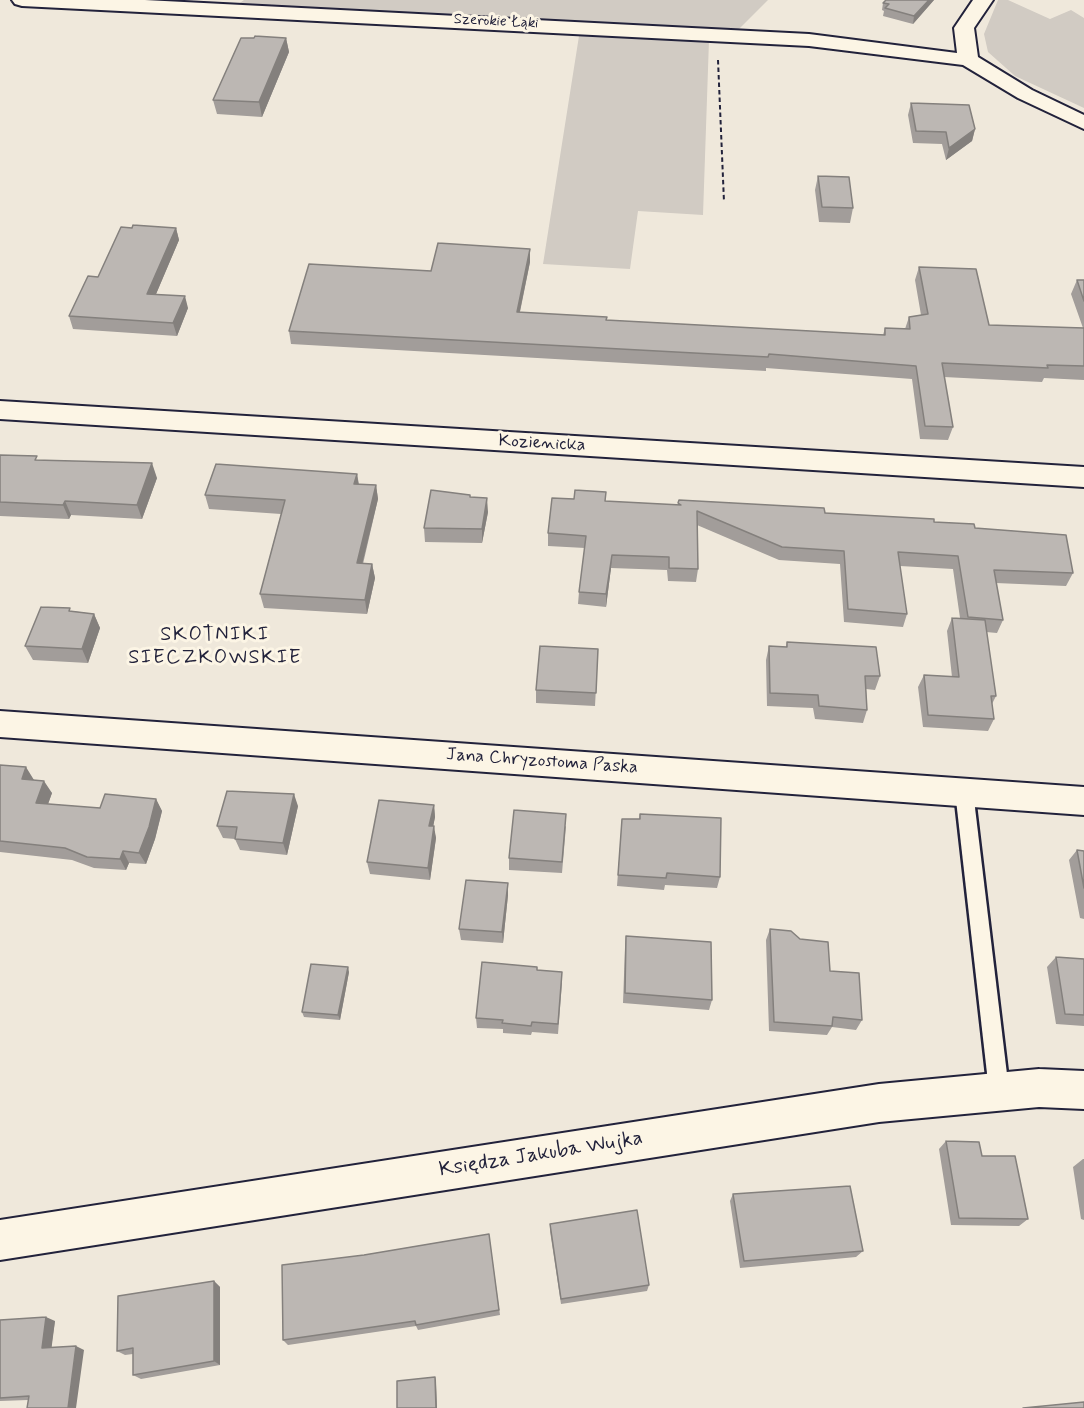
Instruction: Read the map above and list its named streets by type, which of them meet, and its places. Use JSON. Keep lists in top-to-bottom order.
{
  "streets": {
    "street": [
      "Szerokie Łąki",
      "Kozienicka",
      "Jana Chryzostoma Paska",
      "Księdza Jakuba Wujka"
    ]
  },
  "districts": ["SKOTNIKI SIECZKOWSKIE"]
}
